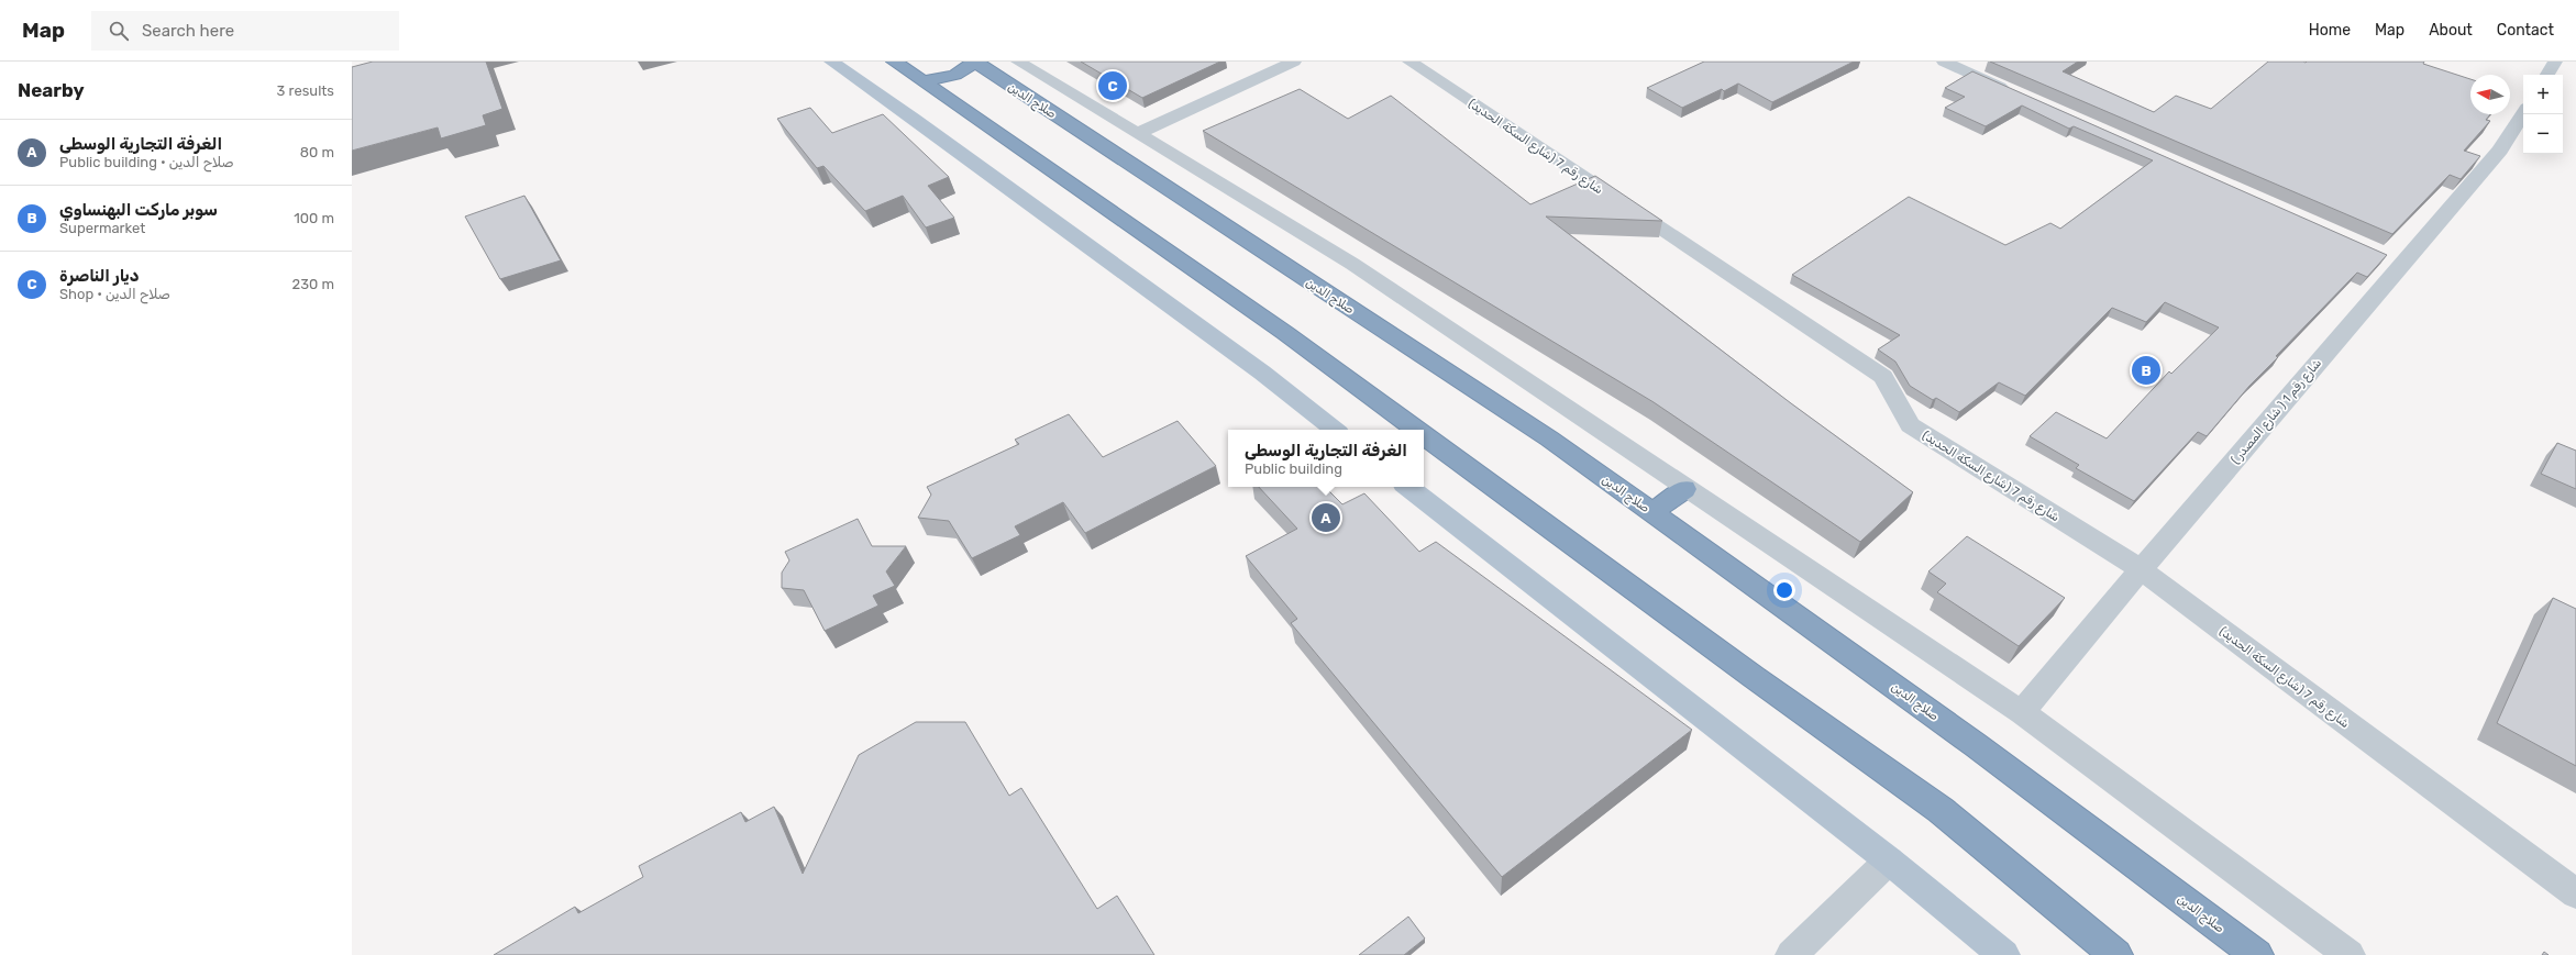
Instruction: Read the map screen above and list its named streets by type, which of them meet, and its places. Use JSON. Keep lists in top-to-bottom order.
{
  "streets": {
    "highway": ["صلاح الدين"],
    "street": ["شارع رقم 7 (شارع السكة الحديد)", "شارع رقم 1 ( شارع المصدر )"]
  },
  "crossings": [
    ["شارع رقم 7 (شارع السكة الحديد)", "شارع رقم 1 ( شارع المصدر )"]
  ],
  "north": "left",
  "page": {
    "header": "Map",
    "search": "Search here",
    "nav": [
      "Home",
      "Map",
      "About",
      "Contact"
    ],
    "heading": ["Nearby", "3 results"],
    "pins": ["C", "B", "A"],
    "map_buttons": ["+", "−"],
    "list": [
      {
        "mark": "A",
        "name": "الغرفة التجارية الوسطى",
        "note": "Public building · صلاح الدين",
        "value": "80 m"
      },
      {
        "mark": "B",
        "name": "سوبر ماركت البهنساوي",
        "note": "Supermarket",
        "value": "100 m"
      },
      {
        "mark": "C",
        "name": "ديار الناصرة",
        "note": "Shop · صلاح الدين",
        "value": "230 m"
      }
    ],
    "popup": ["الغرفة التجارية الوسطى", "Public building"]
  }
}
